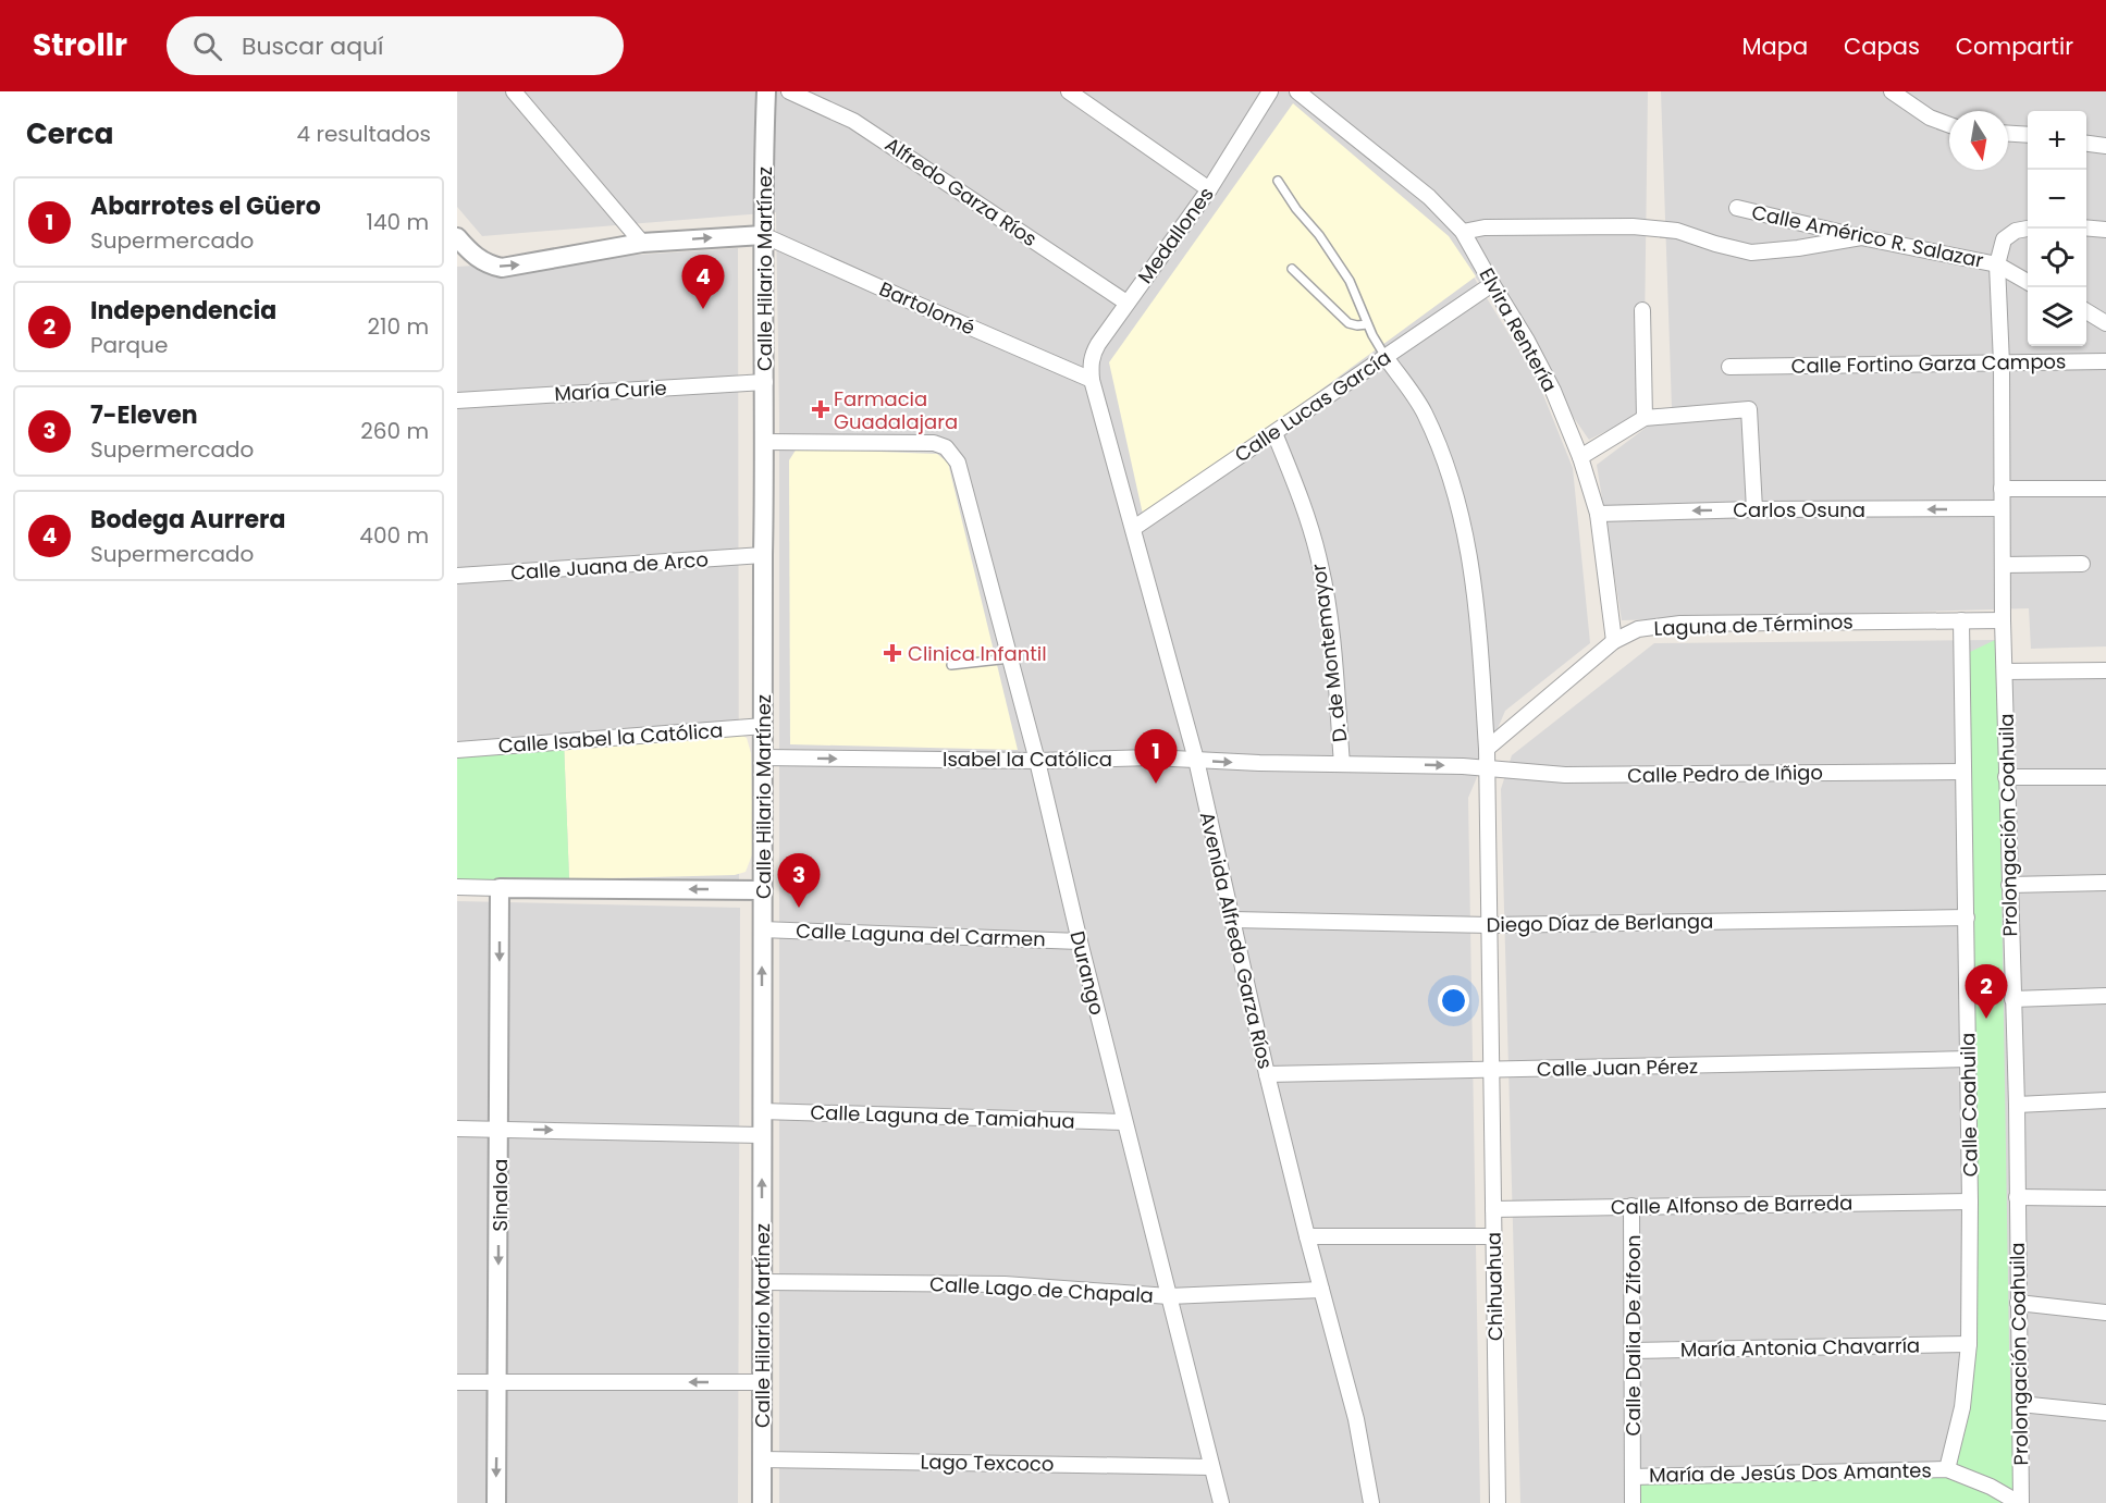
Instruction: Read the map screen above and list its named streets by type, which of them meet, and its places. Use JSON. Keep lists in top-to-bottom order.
{
  "streets": {
    "street": [
      "Alfredo Garza Ríos",
      "Medallones",
      "Calle Américo R. Salazar",
      "Calle Hilario Martínez",
      "Bartolomé",
      "Elvira Rentería",
      "Calle Fortino Garza Campos",
      "María Curie",
      "Calle Lucas García",
      "Carlos Osuna",
      "Calle Juana de Arco",
      "Laguna de Términos",
      "D. de Montemayor",
      "Calle Isabel la Católica",
      "Isabel la Católica",
      "Calle Pedro de Iñigo",
      "Prolongación Coahuila",
      "Diego Díaz de Berlanga",
      "Calle Laguna del Carmen",
      "Avenida Alfredo Garza Ríos",
      "Durango",
      "Calle Juan Pérez",
      "Calle Coahuila",
      "Calle Laguna de Tamiahua",
      "Sinaloa",
      "Calle Alfonso de Barreda",
      "Chihuahua",
      "Calle Lago de Chapala",
      "Calle Dalia De Zifoon",
      "María Antonia Chavarría",
      "Lago Texcoco",
      "María de Jesús Dos Amantes"
    ]
  },
  "crossings": [
    ["Alfredo Garza Ríos", "Medallones"],
    ["Medallones", "Bartolomé"],
    ["Medallones", "Avenida Alfredo Garza Ríos"],
    ["Calle Américo R. Salazar", "Prolongación Coahuila"],
    ["Calle Hilario Martínez", "Bartolomé"],
    ["Calle Hilario Martínez", "María Curie"],
    ["Calle Hilario Martínez", "Calle Juana de Arco"],
    ["Calle Hilario Martínez", "Calle Isabel la Católica"],
    ["Calle Hilario Martínez", "Isabel la Católica"],
    ["Calle Hilario Martínez", "Calle Laguna del Carmen"],
    ["Calle Hilario Martínez", "Durango"],
    ["Calle Hilario Martínez", "Calle Laguna de Tamiahua"],
    ["Calle Hilario Martínez", "Calle Lago de Chapala"],
    ["Calle Hilario Martínez", "Lago Texcoco"],
    ["Bartolomé", "Avenida Alfredo Garza Ríos"],
    ["Elvira Rentería", "Calle Lucas García"],
    ["Elvira Rentería", "Carlos Osuna"],
    ["Elvira Rentería", "Laguna de Términos"],
    ["Calle Fortino Garza Campos", "Prolongación Coahuila"],
    ["Calle Lucas García", "D. de Montemayor"],
    ["Calle Lucas García", "Avenida Alfredo Garza Ríos"],
    ["Carlos Osuna", "Prolongación Coahuila"],
    ["Laguna de Términos", "Prolongación Coahuila"],
    ["Laguna de Términos", "Calle Coahuila"],
    ["D. de Montemayor", "Isabel la Católica"],
    ["Isabel la Católica", "Calle Pedro de Iñigo"],
    ["Isabel la Católica", "Avenida Alfredo Garza Ríos"],
    ["Isabel la Católica", "Durango"],
    ["Isabel la Católica", "Chihuahua"],
    ["Calle Pedro de Iñigo", "Calle Coahuila"],
    ["Calle Pedro de Iñigo", "Chihuahua"],
    ["Prolongación Coahuila", "María de Jesús Dos Amantes"],
    ["Diego Díaz de Berlanga", "Avenida Alfredo Garza Ríos"],
    ["Diego Díaz de Berlanga", "Calle Coahuila"],
    ["Diego Díaz de Berlanga", "Chihuahua"],
    ["Calle Laguna del Carmen", "Durango"],
    ["Avenida Alfredo Garza Ríos", "Calle Juan Pérez"],
    ["Avenida Alfredo Garza Ríos", "Calle Lago de Chapala"],
    ["Durango", "Calle Laguna de Tamiahua"],
    ["Durango", "Calle Lago de Chapala"],
    ["Durango", "Lago Texcoco"],
    ["Calle Juan Pérez", "Calle Coahuila"],
    ["Calle Juan Pérez", "Chihuahua"],
    ["Calle Coahuila", "Calle Alfonso de Barreda"],
    ["Calle Coahuila", "María Antonia Chavarría"],
    ["Calle Coahuila", "María de Jesús Dos Amantes"],
    ["Calle Alfonso de Barreda", "Chihuahua"],
    ["Calle Alfonso de Barreda", "Calle Dalia De Zifoon"],
    ["Calle Dalia De Zifoon", "María Antonia Chavarría"],
    ["Calle Dalia De Zifoon", "María de Jesús Dos Amantes"]
  ],
  "one_way": ["Carlos Osuna", "Isabel la Católica", "Sinaloa"],
  "places": {
    "health": ["Farmacia Guadalajara", "Clinica Infantil"]
  },
  "north": "bottom",
  "page": {
    "header": "Strollr",
    "search": "Buscar aquí",
    "nav": ["Mapa", "Capas", "Compartir"],
    "heading": ["Cerca", "4 resultados"],
    "map_buttons": ["+", "−"],
    "list": [
      {
        "mark": "1",
        "name": "Abarrotes el Güero",
        "note": "Supermercado",
        "value": "140 m"
      },
      {
        "mark": "2",
        "name": "Independencia",
        "note": "Parque",
        "value": "210 m"
      },
      {
        "mark": "3",
        "name": "7-Eleven",
        "note": "Supermercado",
        "value": "260 m"
      },
      {
        "mark": "4",
        "name": "Bodega Aurrera",
        "note": "Supermercado",
        "value": "400 m"
      }
    ],
    "pins": [
      "4",
      "1",
      "3",
      "2"
    ]
  }
}
